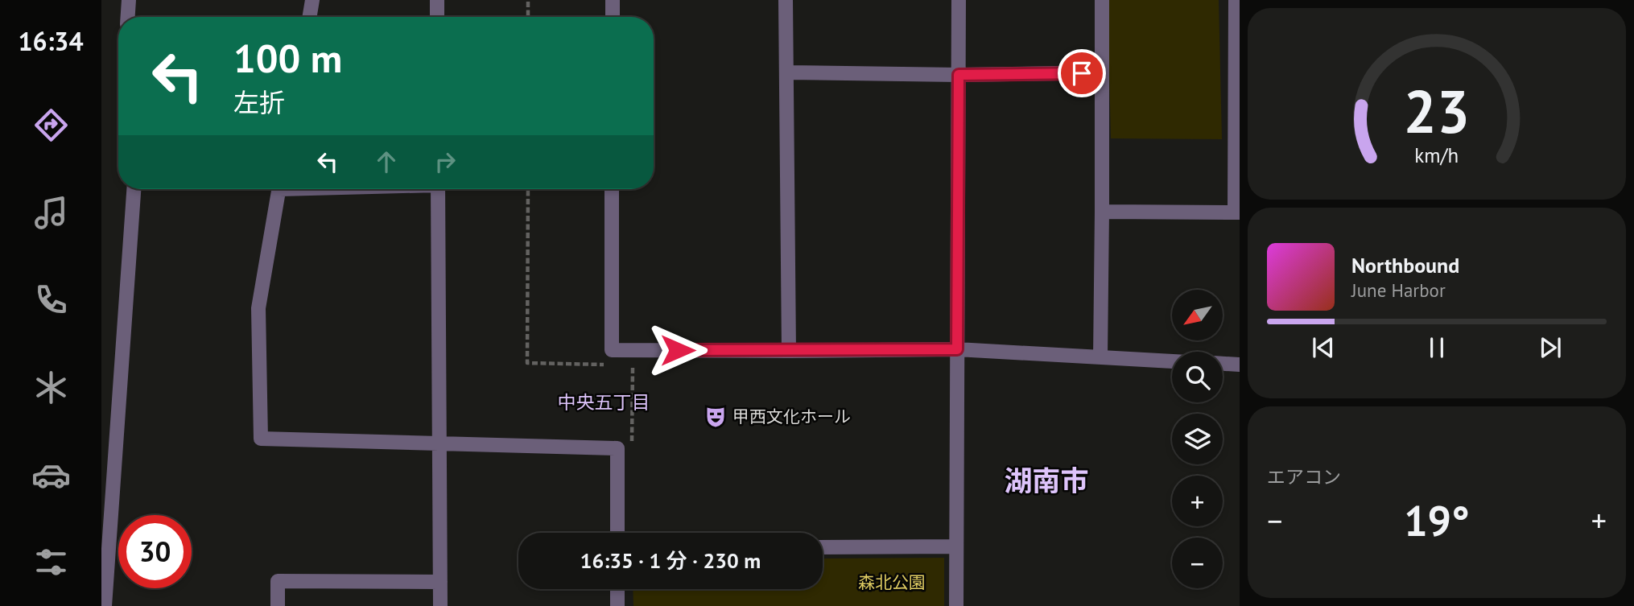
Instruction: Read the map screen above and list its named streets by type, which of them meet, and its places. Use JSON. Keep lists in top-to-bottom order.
{
  "districts": ["中央五丁目", "湖南市"],
  "parks": ["森北公園"],
  "places": {
    "theatre": ["甲西文化ホール"]
  },
  "north": "bottom left",
  "page": {
    "tabs": "16:34",
    "turn": ["100 m", "左折"],
    "song": ["Northbound", "June Harbor"],
    "map_buttons": ["+", "−"],
    "tile": "エアコン",
    "heat": ["−", "19°", "+"],
    "limit": "30",
    "trip": "16:35 · 1 分 · 230 m",
    "gauge": ["23", "km/h"]
  }
}
